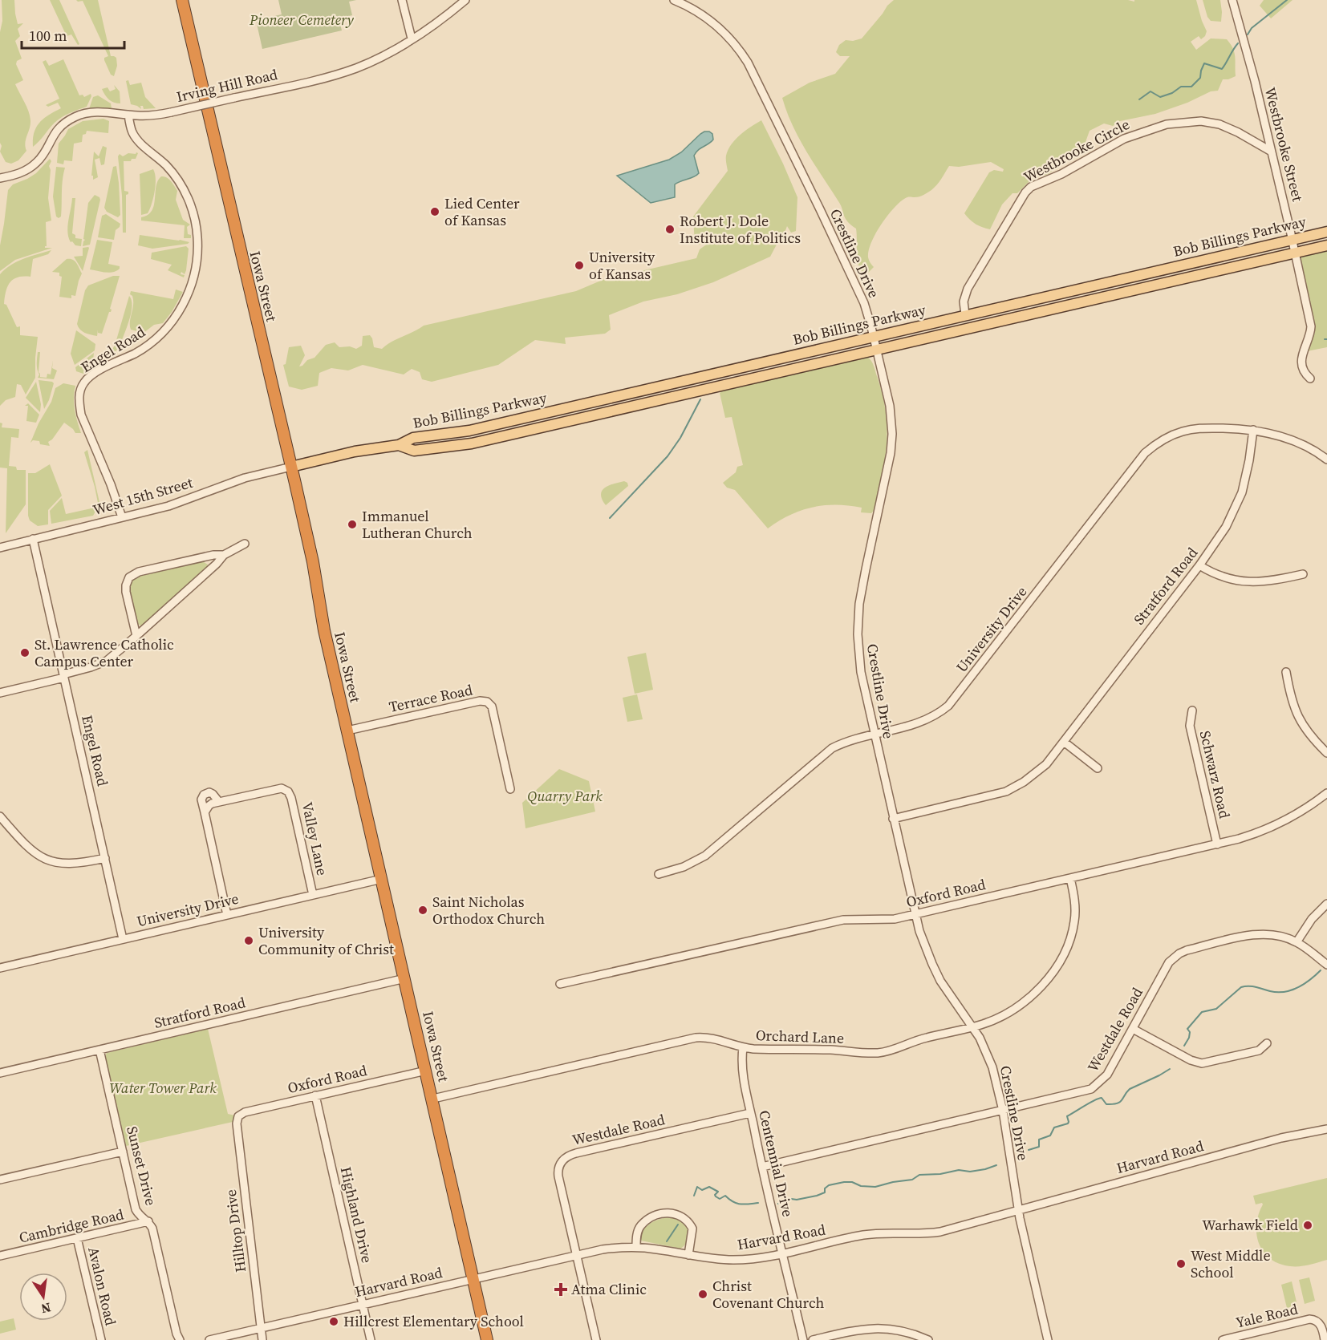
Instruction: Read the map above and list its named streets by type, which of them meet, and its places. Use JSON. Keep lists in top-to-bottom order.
{
  "streets": {
    "highway": ["Iowa Street"],
    "main road": ["Bob Billings Parkway"],
    "street": [
      "Irving Hill Road",
      "Westbrooke Street",
      "Westbrooke Circle",
      "Crestline Drive",
      "Engel Road",
      "West 15th Street",
      "Stratford Road",
      "University Drive",
      "Terrace Road",
      "Schwarz Road",
      "Valley Lane",
      "Oxford Road",
      "Westdale Road",
      "Orchard Lane",
      "Harvard Road",
      "Centennial Drive",
      "Sunset Drive",
      "Highland Drive",
      "Cambridge Road",
      "Hilltop Drive",
      "Avalon Road",
      "Yale Road"
    ]
  },
  "crossings": [
    ["Irving Hill Road", "Engel Road"],
    ["Westbrooke Street", "Westbrooke Circle"],
    ["Westbrooke Street", "Bob Billings Parkway"],
    ["Westbrooke Circle", "Bob Billings Parkway"],
    ["Bob Billings Parkway", "Crestline Drive"],
    ["Bob Billings Parkway", "Iowa Street"],
    ["Bob Billings Parkway", "West 15th Street"],
    ["Crestline Drive", "Stratford Road"],
    ["Crestline Drive", "University Drive"],
    ["Crestline Drive", "Oxford Road"],
    ["Crestline Drive", "Westdale Road"],
    ["Crestline Drive", "Orchard Lane"],
    ["Crestline Drive", "Harvard Road"],
    ["Iowa Street", "West 15th Street"],
    ["Iowa Street", "Stratford Road"],
    ["Iowa Street", "University Drive"],
    ["Iowa Street", "Terrace Road"],
    ["Iowa Street", "Oxford Road"],
    ["Iowa Street", "Orchard Lane"],
    ["Iowa Street", "Harvard Road"],
    ["Engel Road", "West 15th Street"],
    ["Engel Road", "University Drive"],
    ["Stratford Road", "University Drive"],
    ["Stratford Road", "Sunset Drive"],
    ["University Drive", "Valley Lane"],
    ["Schwarz Road", "Oxford Road"],
    ["Oxford Road", "Orchard Lane"],
    ["Oxford Road", "Highland Drive"],
    ["Oxford Road", "Hilltop Drive"],
    ["Westdale Road", "Harvard Road"],
    ["Westdale Road", "Centennial Drive"],
    ["Orchard Lane", "Centennial Drive"],
    ["Harvard Road", "Centennial Drive"],
    ["Harvard Road", "Highland Drive"],
    ["Harvard Road", "Hilltop Drive"],
    ["Sunset Drive", "Cambridge Road"],
    ["Cambridge Road", "Avalon Road"]
  ],
  "parks": ["Pioneer Cemetery", "Quarry Park", "Water Tower Park"],
  "places": {
    "other": [
      "Lied Center of Kansas",
      "Robert J. Dole Institute of Politics",
      "University of Kansas",
      "Immanuel Lutheran Church",
      "St. Lawrence Catholic Campus Center",
      "Saint Nicholas Orthodox Church",
      "University Community of Christ",
      "Warhawk Field",
      "West Middle School",
      "Christ Covenant Church",
      "Hillcrest Elementary School"
    ],
    "health": ["Atma Clinic"]
  },
  "scale_bar": "100 m",
  "north": "bottom"
}
